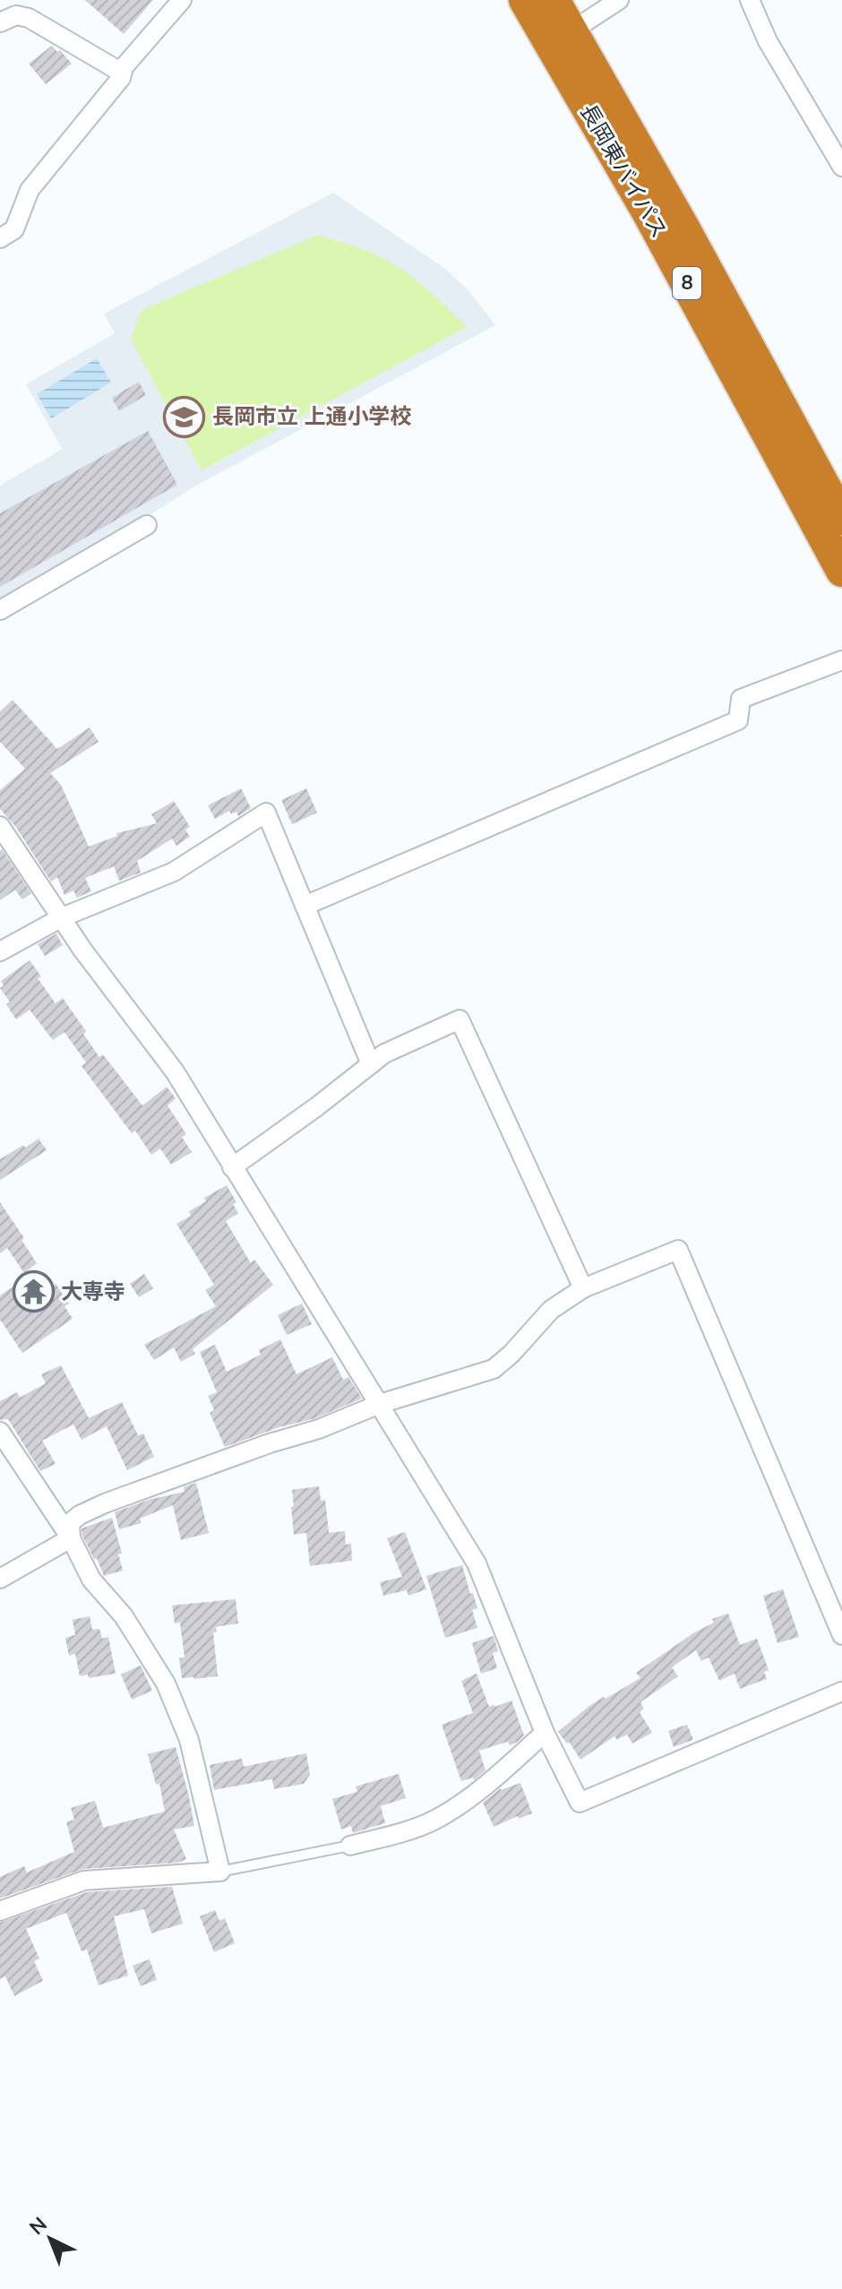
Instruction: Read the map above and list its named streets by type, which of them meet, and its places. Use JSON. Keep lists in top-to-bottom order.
{
  "streets": {
    "highway": ["長岡東バイパス", "8"]
  },
  "places": {
    "school or university": ["長岡市立 上通小学校"],
    "temple": ["大専寺"]
  },
  "north": "top left"
}
